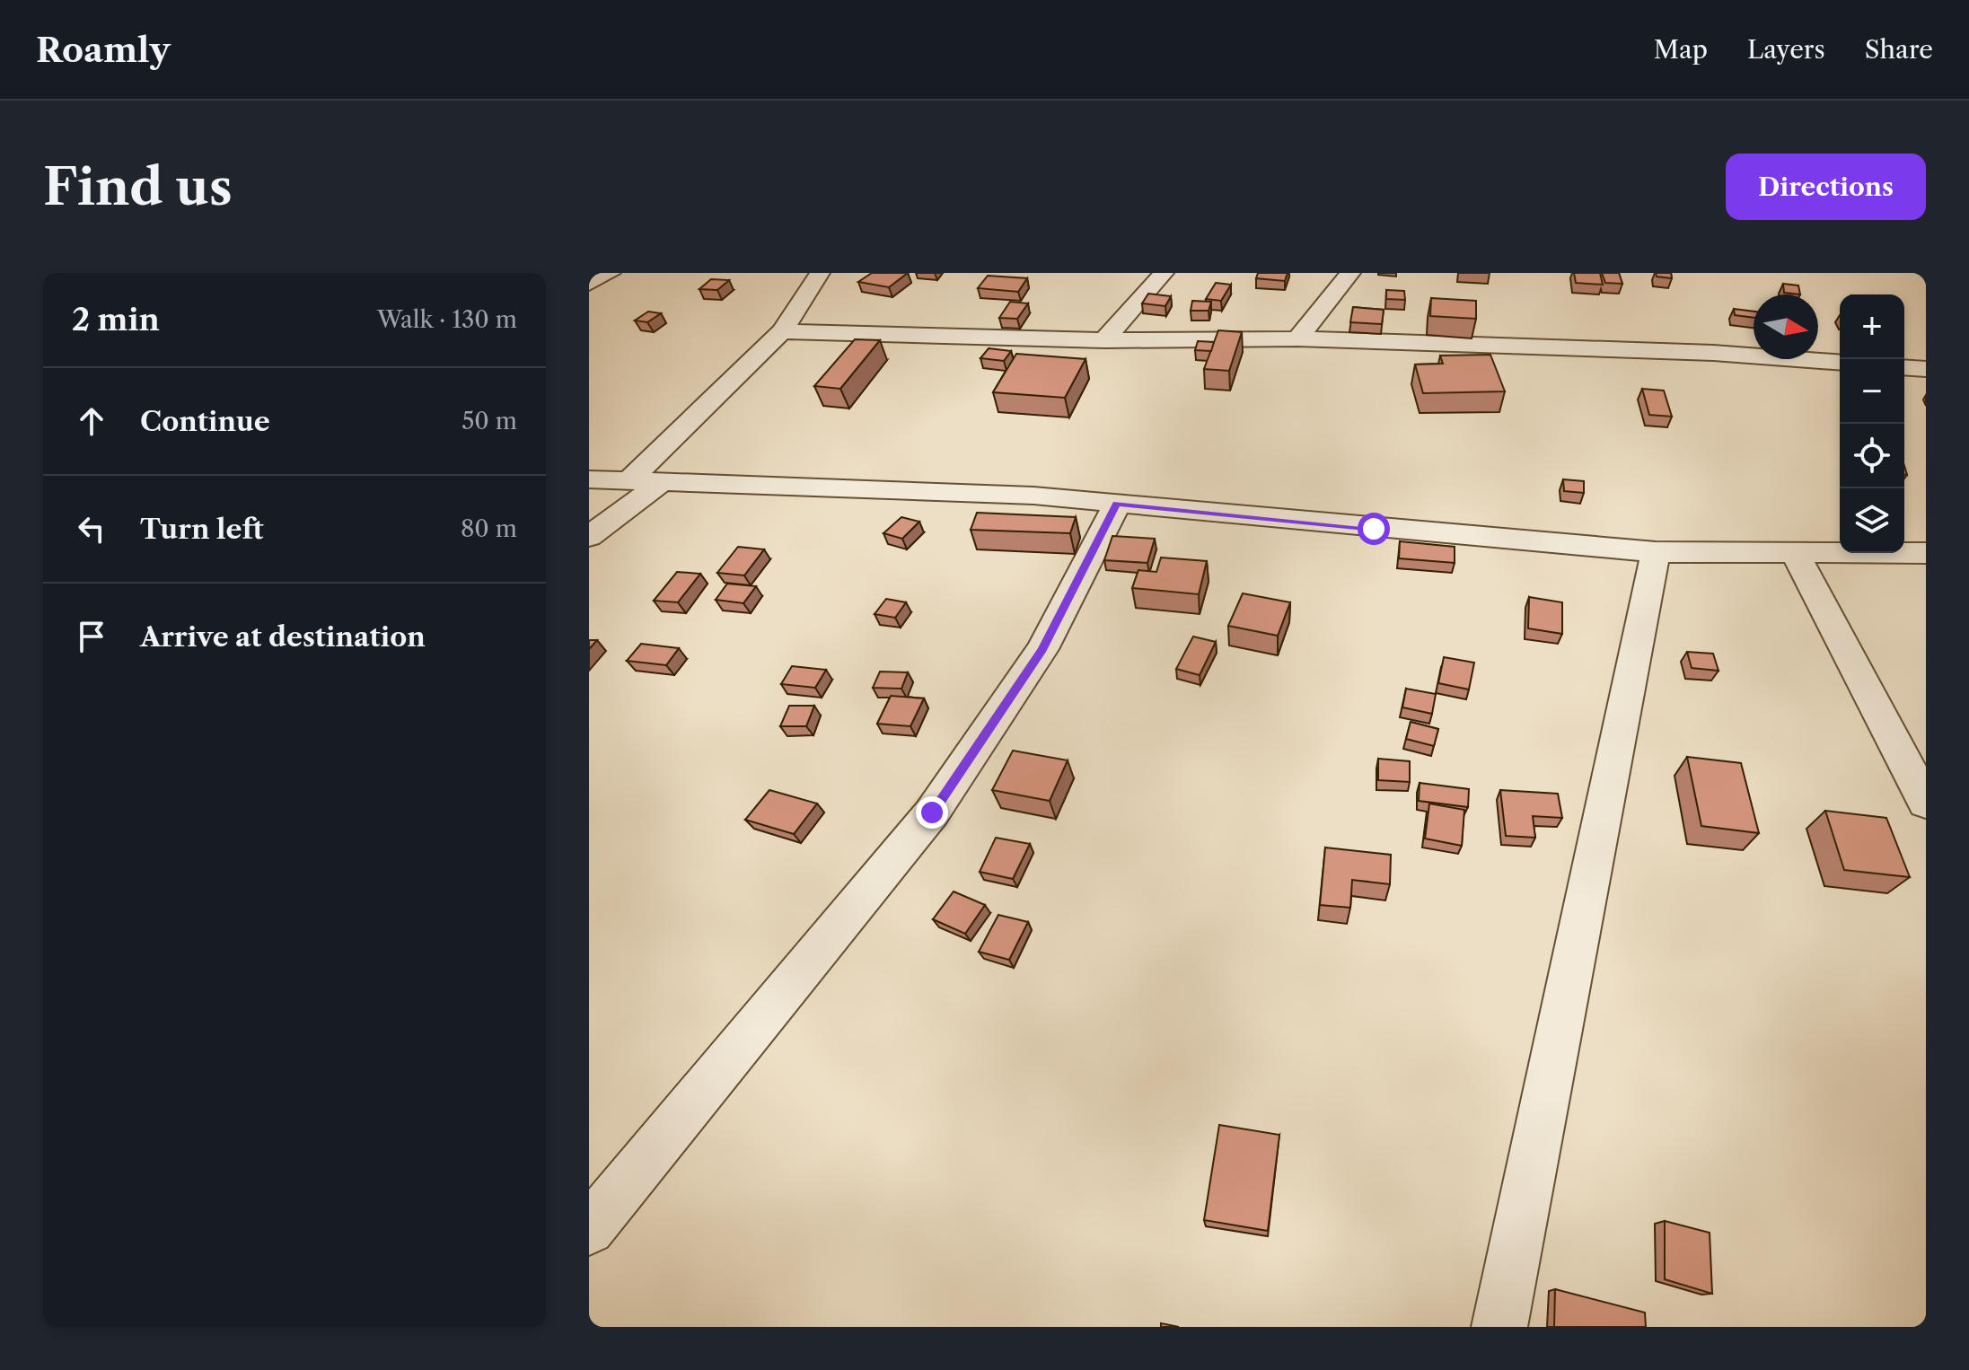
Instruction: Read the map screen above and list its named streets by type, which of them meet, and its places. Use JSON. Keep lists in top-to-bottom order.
{
  "north": "right",
  "page": {
    "header": "Roamly",
    "nav": ["Map", "Layers", "Share"],
    "buttons": "Directions",
    "title": "Find us",
    "heading": ["2 min", "Walk · 130 m"],
    "map_buttons": ["+", "−"],
    "list": [
      ["Continue", "50 m"],
      ["Turn left", "80 m"],
      "Arrive at destination"
    ]
  }
}
